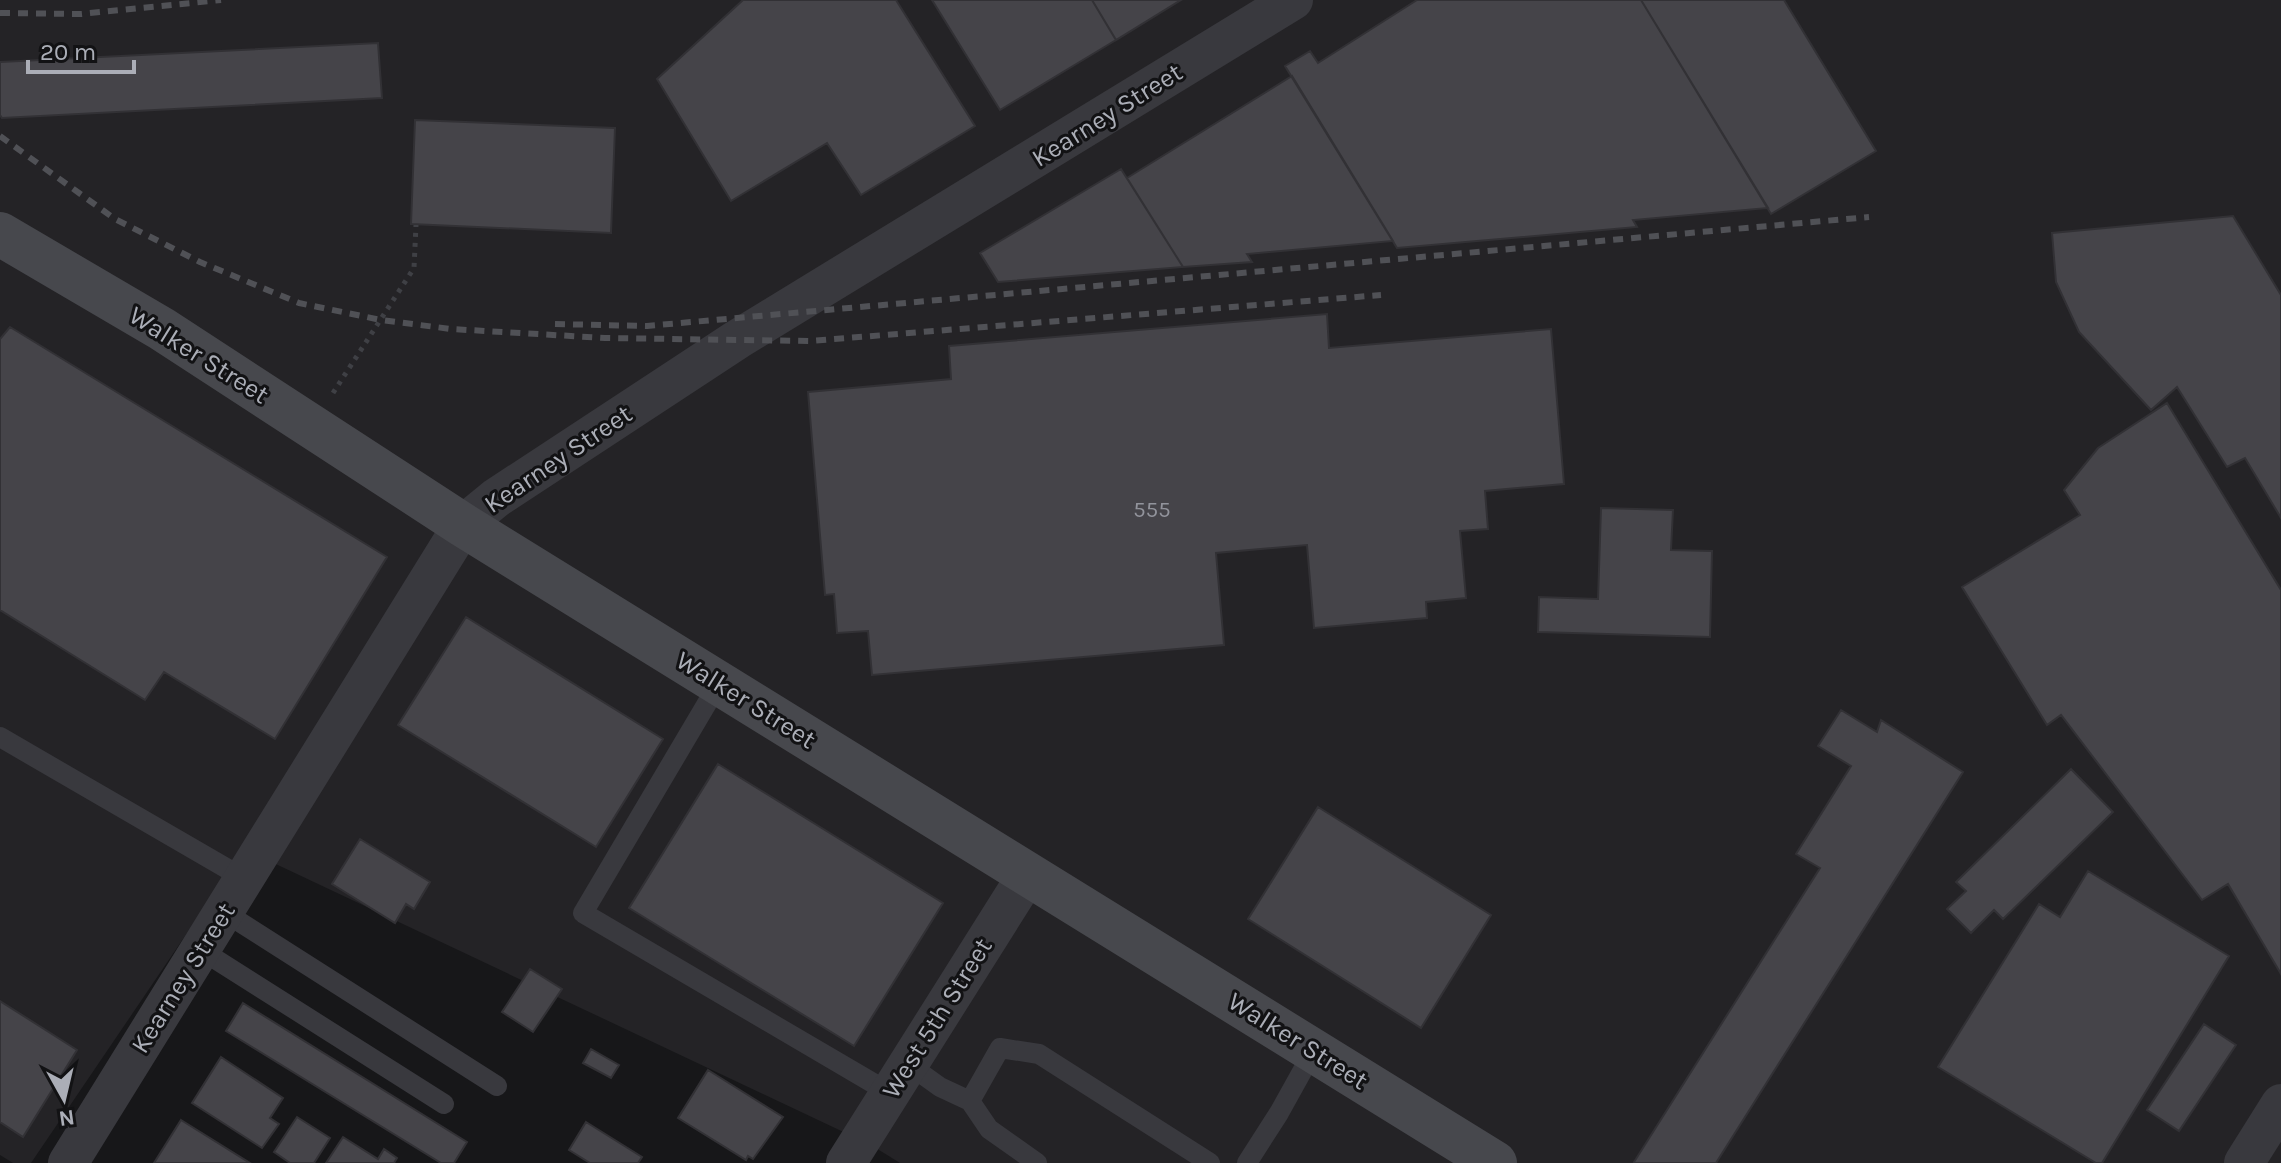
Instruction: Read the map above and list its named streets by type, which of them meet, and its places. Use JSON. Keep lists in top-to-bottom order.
{
  "streets": {
    "main road": ["Walker Street"],
    "street": ["Kearney Street", "West 5th Street"]
  },
  "crossings": [
    ["Kearney Street", "Walker Street"],
    ["Walker Street", "West 5th Street"]
  ],
  "house_numbers": ["555"],
  "scale_bar": "20 m",
  "north": "bottom"
}
